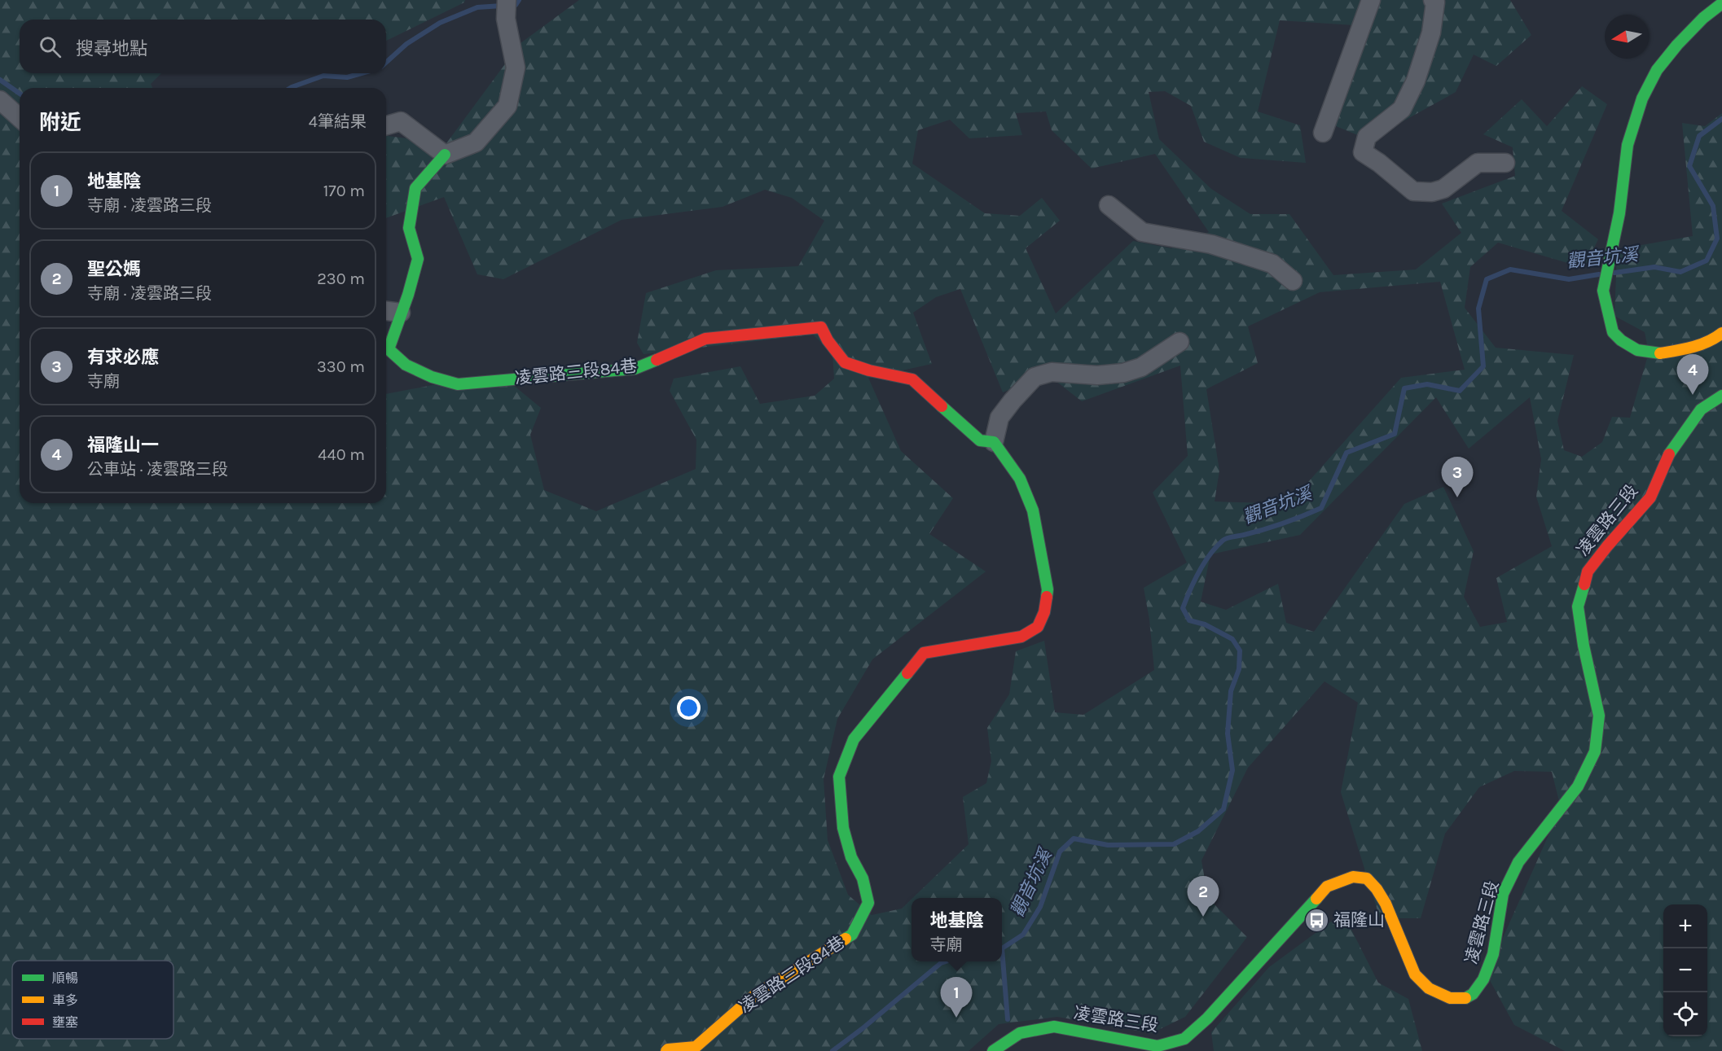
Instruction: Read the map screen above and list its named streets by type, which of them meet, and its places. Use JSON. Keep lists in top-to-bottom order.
{
  "streets": {
    "street": ["凌雲路三段84巷", "凌雲路三段"]
  },
  "water": ["觀音坑溪"],
  "places": {
    "bus stop": ["福隆山"]
  },
  "legend": ["順暢", "車多", "壅塞"],
  "north": "left",
  "page": {
    "search": "搜尋地點",
    "heading": ["附近", "4筆結果"],
    "list": [
      {
        "mark": "1",
        "name": "地基陰",
        "note": "寺廟 · 凌雲路三段",
        "value": "170 m"
      },
      {
        "mark": "2",
        "name": "聖公媽",
        "note": "寺廟 · 凌雲路三段",
        "value": "230 m"
      },
      {
        "mark": "3",
        "name": "有求必應",
        "note": "寺廟",
        "value": "330 m"
      },
      {
        "mark": "4",
        "name": "福隆山一",
        "note": "公車站 · 凌雲路三段",
        "value": "440 m"
      }
    ],
    "pins": [
      "4",
      "3",
      "2",
      "1"
    ],
    "popup": ["地基陰", "寺廟"],
    "map_buttons": ["+", "−"]
  }
}
